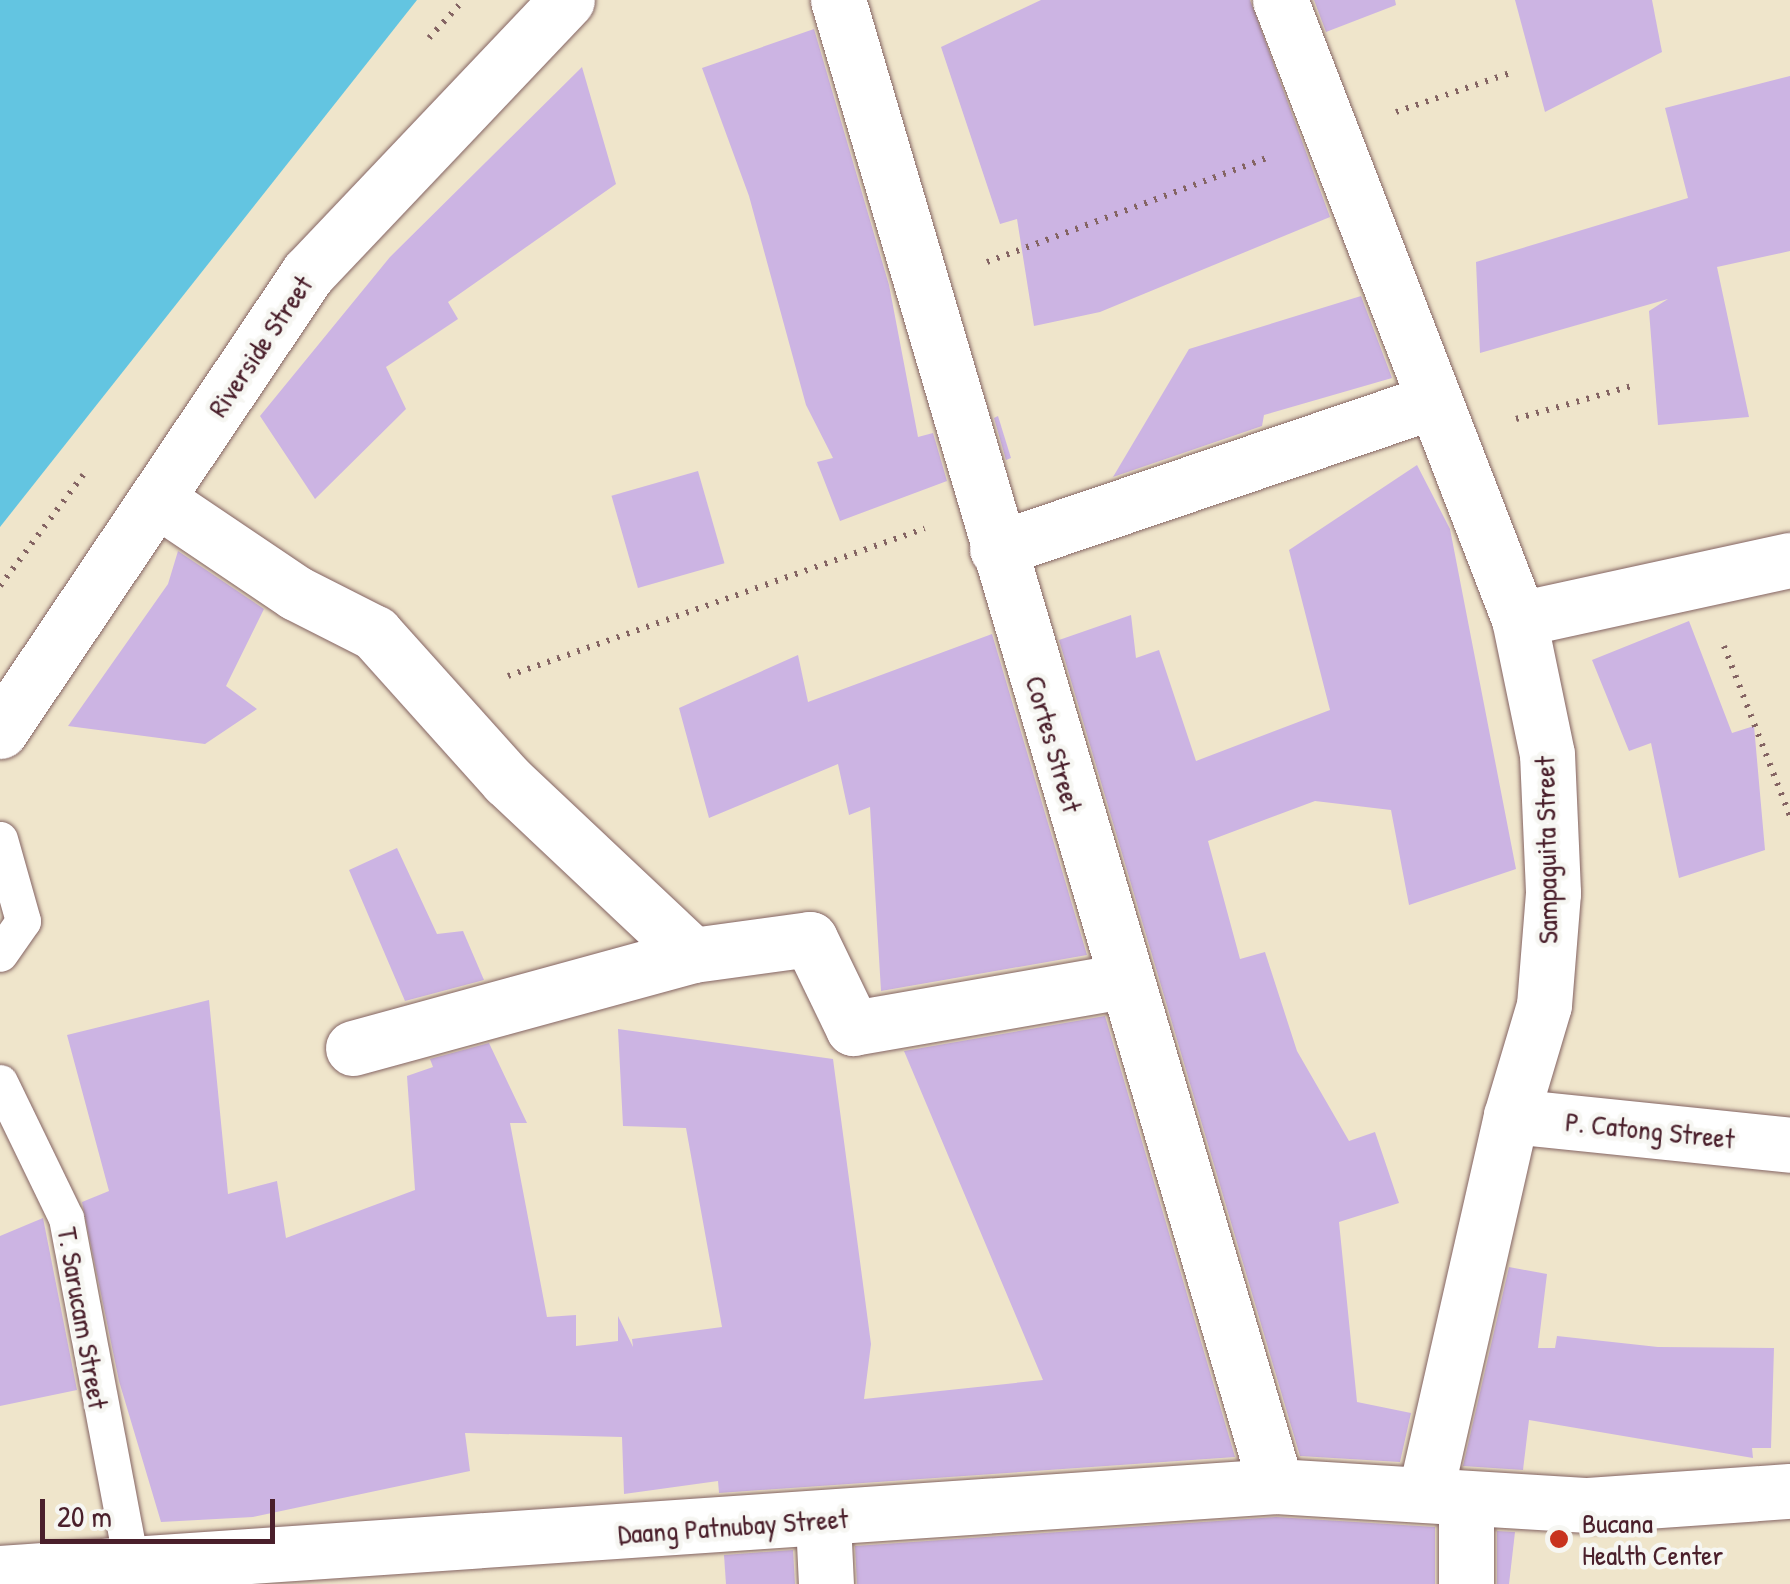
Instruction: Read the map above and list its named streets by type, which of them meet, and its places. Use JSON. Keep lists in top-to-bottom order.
{
  "streets": {
    "street": [
      "Riverside Street",
      "Cortes Street",
      "Sampaguita Street",
      "P. Catong Street",
      "Daang Patnubay Street"
    ],
    "lane": ["T. Sarucam Street"]
  },
  "crossings": [
    ["Cortes Street", "Daang Patnubay Street"],
    ["Sampaguita Street", "P. Catong Street"],
    ["Sampaguita Street", "Daang Patnubay Street"],
    ["T. Sarucam Street", "Daang Patnubay Street"]
  ],
  "places": ["Bucana Health Center"],
  "scale_bar": "20 m"
}
